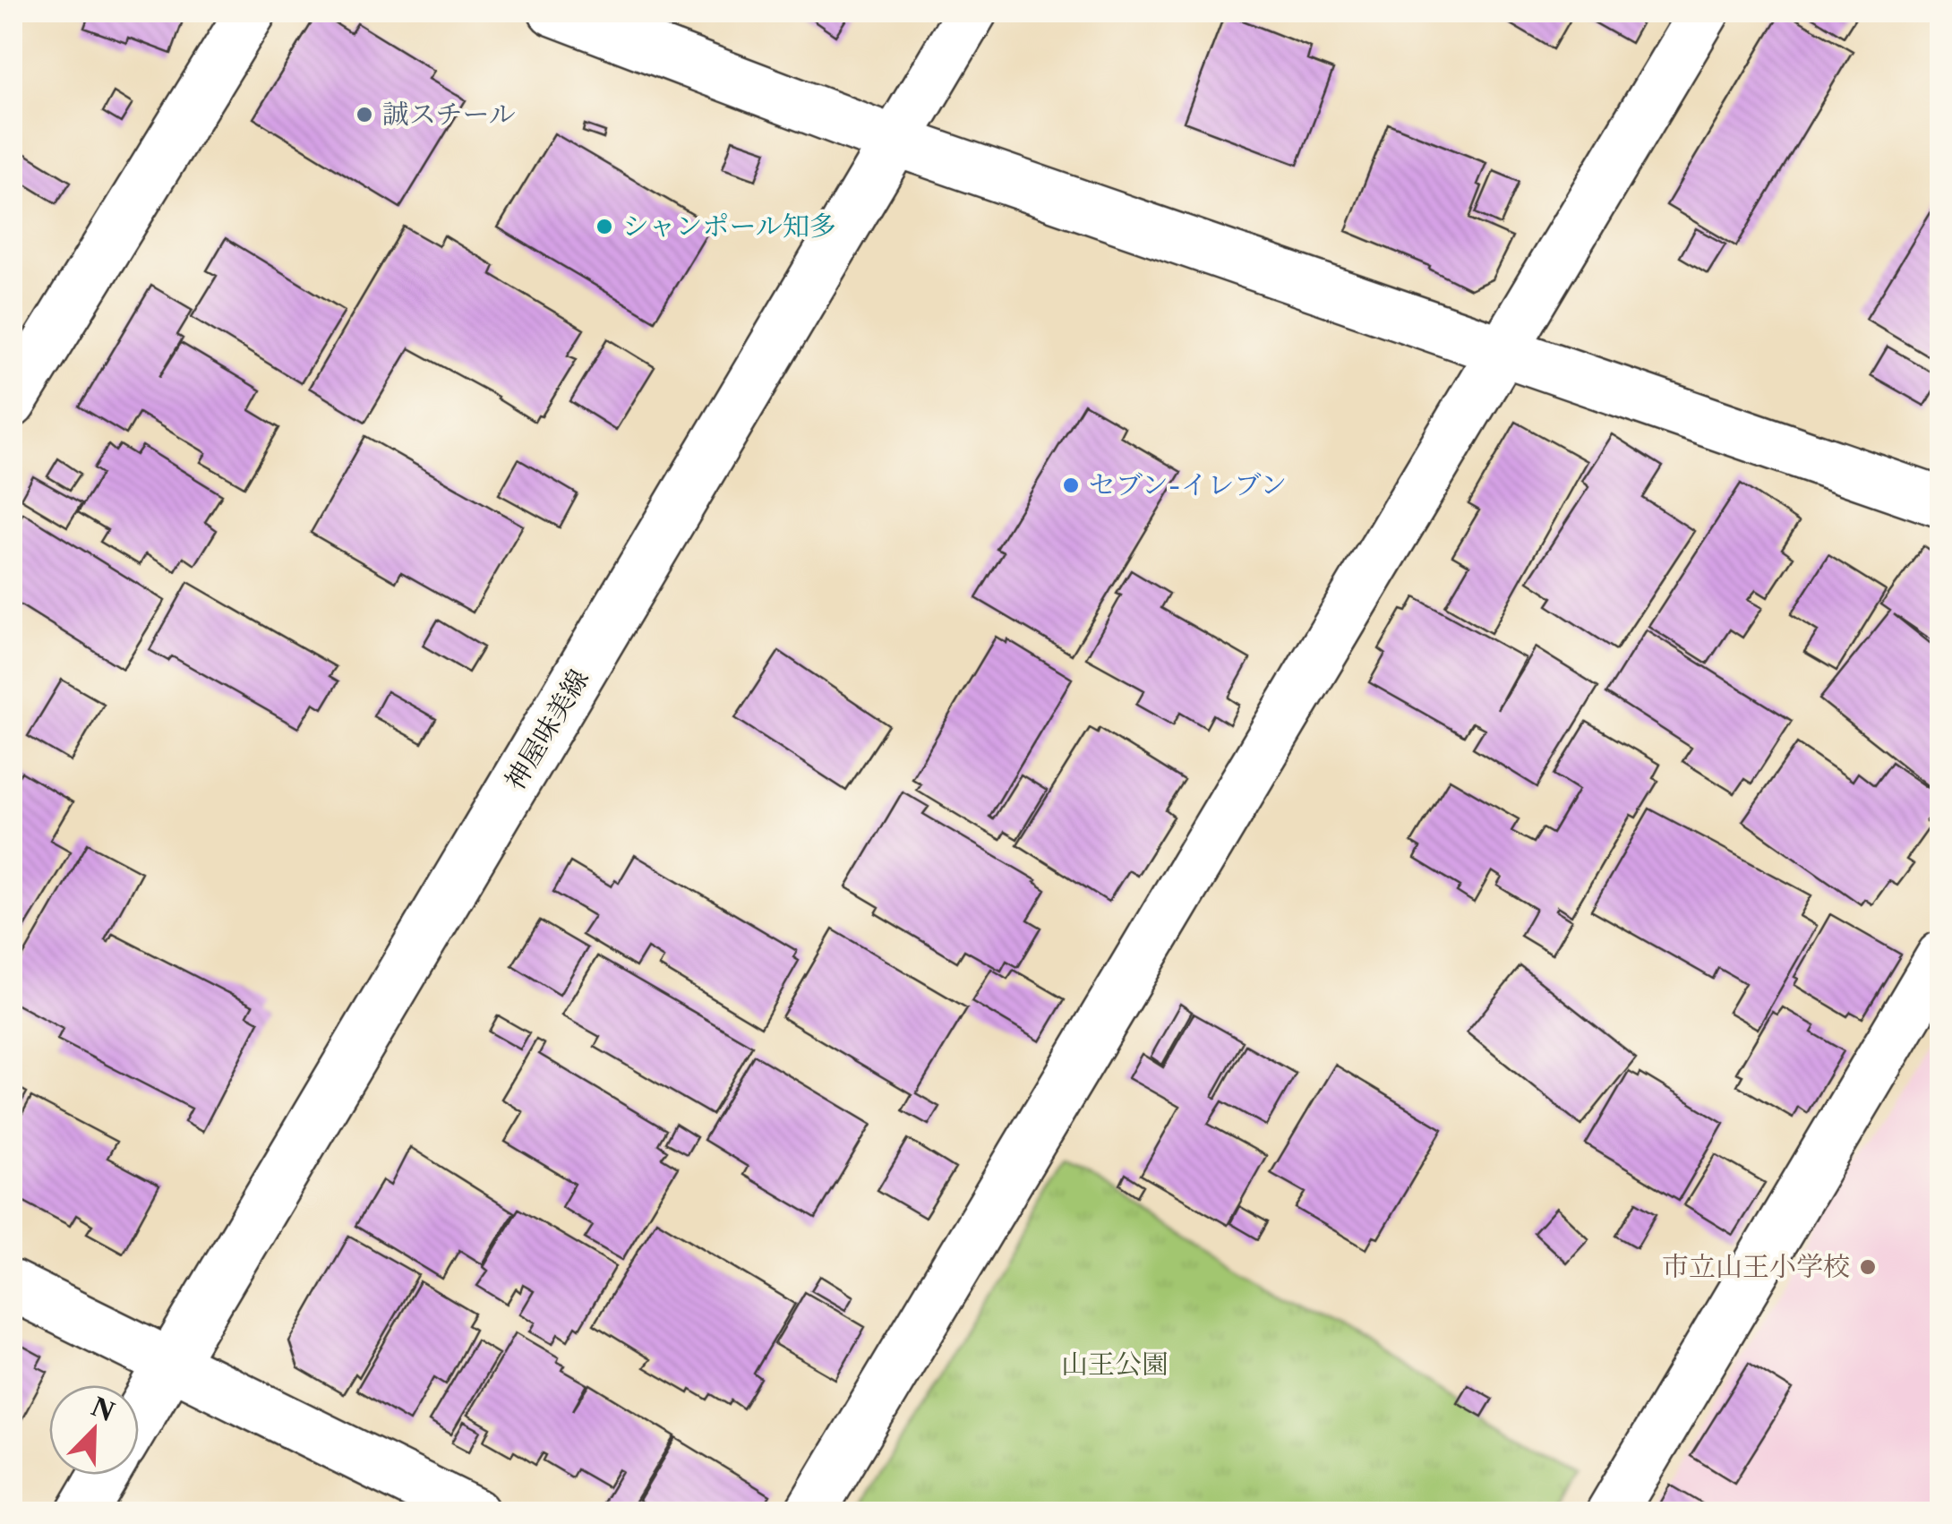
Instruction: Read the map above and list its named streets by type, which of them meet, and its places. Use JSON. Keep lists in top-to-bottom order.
{
  "streets": {
    "street": ["神屋味美線"]
  },
  "parks": ["山王公園"],
  "places": [
    "誠スチール",
    "シャンポール知多",
    "セブン-イレブン",
    "市立山王小学校"
  ],
  "north": "top right"
}
